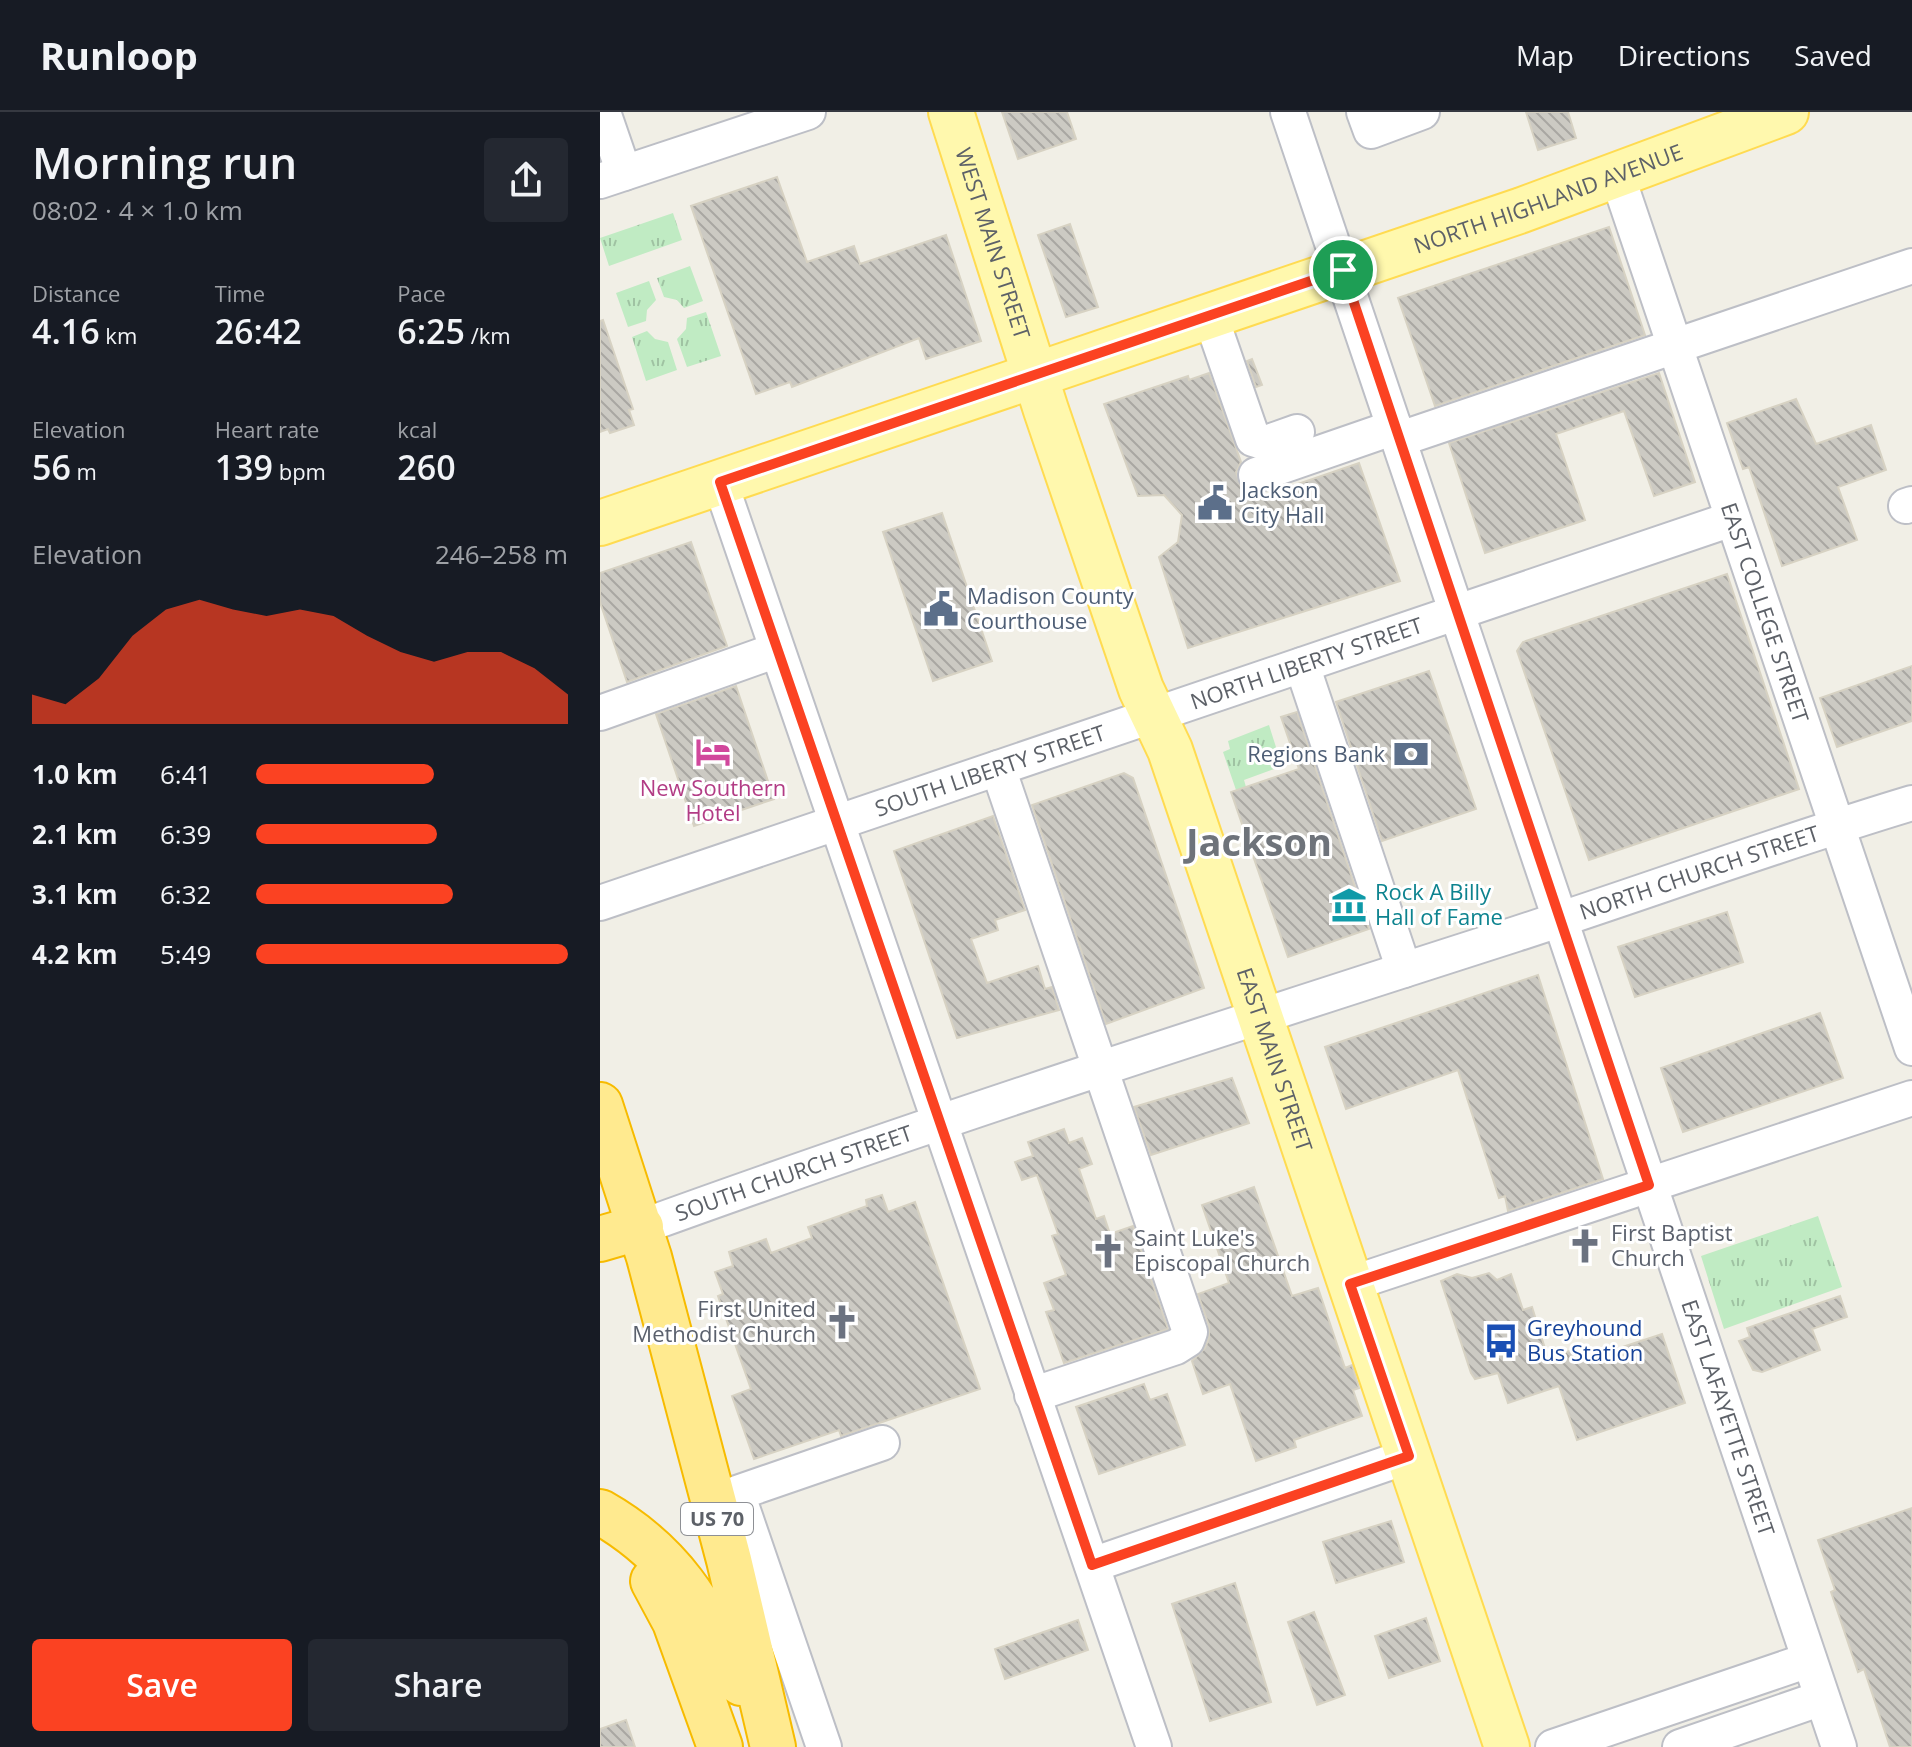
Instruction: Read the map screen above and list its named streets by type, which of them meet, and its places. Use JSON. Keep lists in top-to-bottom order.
{
  "streets": {
    "highway": ["US 70"],
    "main road": ["NORTH HIGHLAND AVENUE", "WEST MAIN STREET", "EAST MAIN STREET"],
    "street": [
      "EAST COLLEGE STREET",
      "NORTH LIBERTY STREET",
      "SOUTH LIBERTY STREET",
      "NORTH CHURCH STREET",
      "SOUTH CHURCH STREET",
      "EAST LAFAYETTE STREET"
    ]
  },
  "crossings": [
    ["NORTH HIGHLAND AVENUE", "WEST MAIN STREET"],
    ["NORTH HIGHLAND AVENUE", "EAST COLLEGE STREET"],
    ["NORTH HIGHLAND AVENUE", "EAST MAIN STREET"],
    ["NORTH HIGHLAND AVENUE", "EAST LAFAYETTE STREET"],
    ["WEST MAIN STREET", "EAST MAIN STREET"],
    ["EAST COLLEGE STREET", "NORTH LIBERTY STREET"],
    ["EAST COLLEGE STREET", "NORTH CHURCH STREET"],
    ["NORTH LIBERTY STREET", "SOUTH LIBERTY STREET"],
    ["NORTH LIBERTY STREET", "EAST MAIN STREET"],
    ["NORTH LIBERTY STREET", "EAST LAFAYETTE STREET"],
    ["SOUTH LIBERTY STREET", "EAST MAIN STREET"],
    ["NORTH CHURCH STREET", "EAST MAIN STREET"],
    ["NORTH CHURCH STREET", "SOUTH CHURCH STREET"],
    ["NORTH CHURCH STREET", "EAST LAFAYETTE STREET"],
    ["EAST MAIN STREET", "SOUTH CHURCH STREET"],
    ["SOUTH CHURCH STREET", "US 70"]
  ],
  "districts": ["Jackson"],
  "places": {
    "public building": ["Jackson City Hall", "Madison County Courthouse"],
    "hotel": ["New Southern Hotel"],
    "bank": ["Regions Bank"],
    "museum": ["Rock A Billy Hall of Fame"],
    "church": ["First Baptist Church", "Saint Luke's Episcopal Church", "First United Methodist Church"],
    "bus stop": ["Greyhound Bus Station"]
  },
  "page": {
    "header": "Runloop",
    "nav": ["Map", "Directions", "Saved"],
    "heading": ["Morning run", "08:02 · 4 × 1.0 km"],
    "stats": [
      ["Distance", "4.16 km"],
      ["Time", "26:42"],
      ["Pace", "6:25 /km"],
      ["Elevation", "56 m"],
      ["Heart rate", "139 bpm"],
      ["kcal", "260"]
    ],
    "chart": ["Elevation", "246–258 m"],
    "list": [
      {
        "name": "1.0 km",
        "note": "6:41"
      },
      {
        "name": "2.1 km",
        "note": "6:39"
      },
      {
        "name": "3.1 km",
        "note": "6:32"
      },
      {
        "name": "4.2 km",
        "note": "5:49"
      }
    ],
    "buttons": ["Save", "Share"]
  }
}
